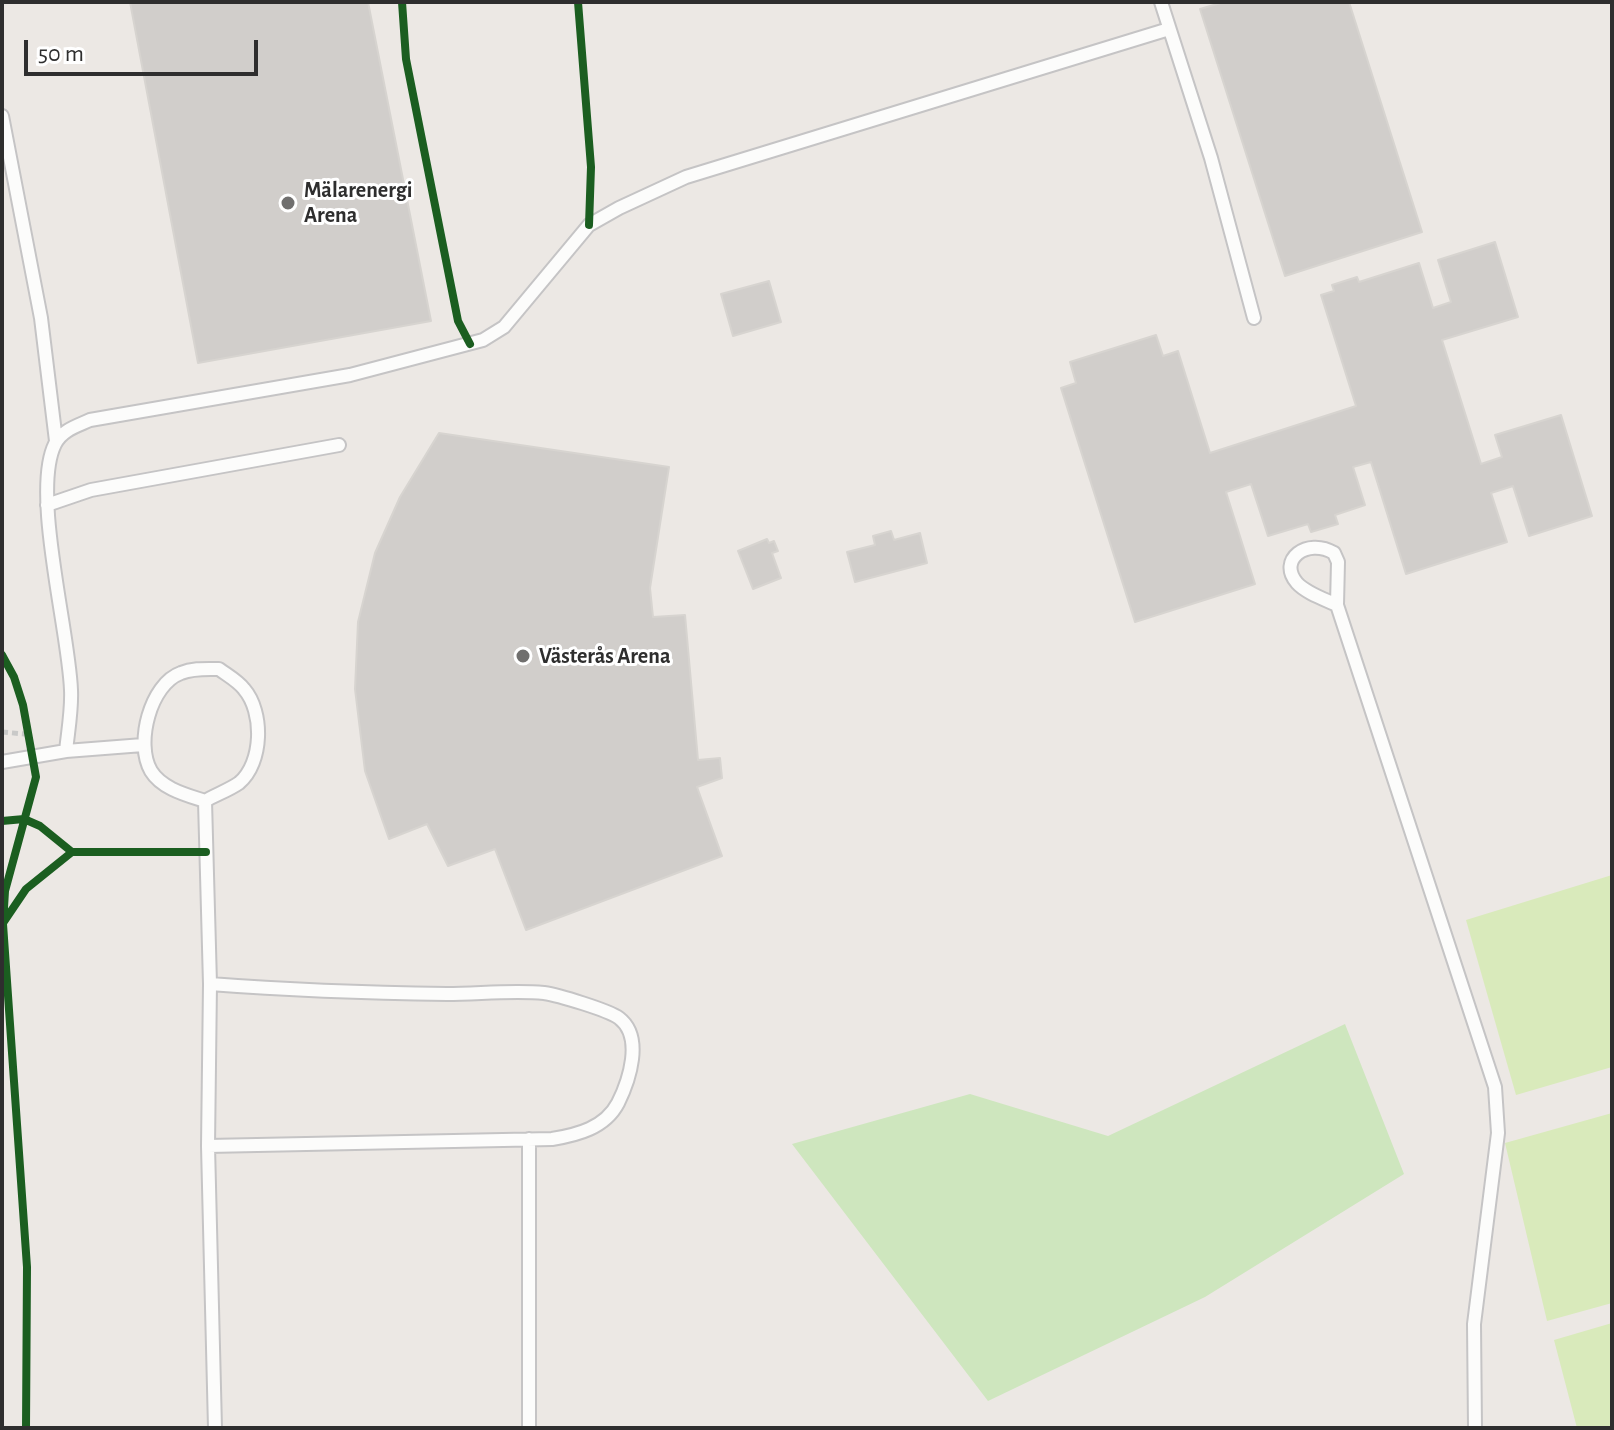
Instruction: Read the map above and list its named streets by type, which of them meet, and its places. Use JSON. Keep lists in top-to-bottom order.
{
  "places": ["Mälarenergi Arena", "Västerås Arena"],
  "scale_bar": "50 m"
}
